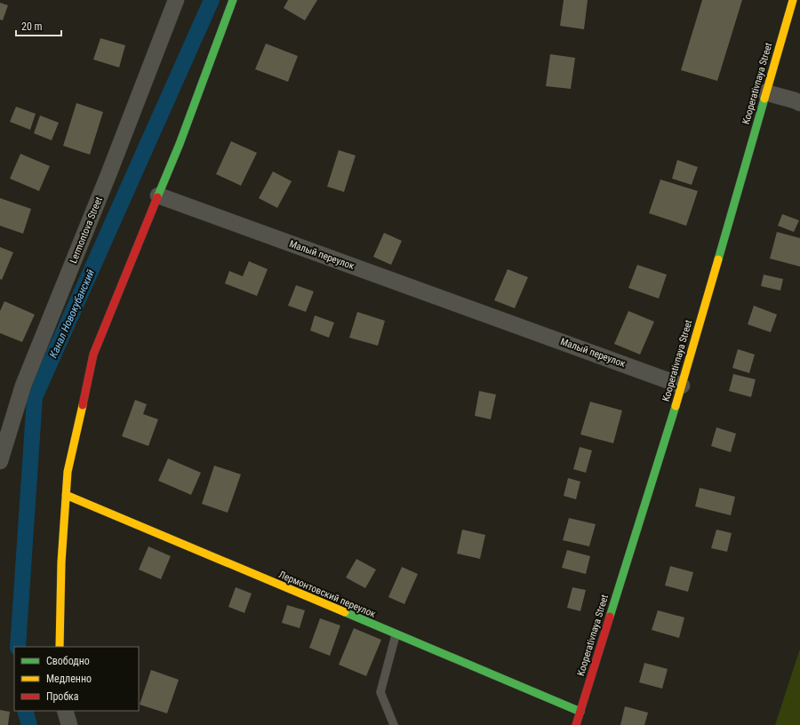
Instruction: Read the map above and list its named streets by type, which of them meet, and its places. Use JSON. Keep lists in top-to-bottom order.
{
  "streets": {
    "street": [
      "Kooperativnaya Street",
      "Lermontova Street",
      "Малый переулок",
      "Лермонтовский переулок"
    ]
  },
  "crossings": [
    ["Kooperativnaya Street", "Малый переулок"],
    ["Kooperativnaya Street", "Лермонтовский переулок"]
  ],
  "water": ["Канал Новокубанский"],
  "legend": ["Свободно", "Медленно", "Пробка"],
  "scale_bar": "20 m"
}
